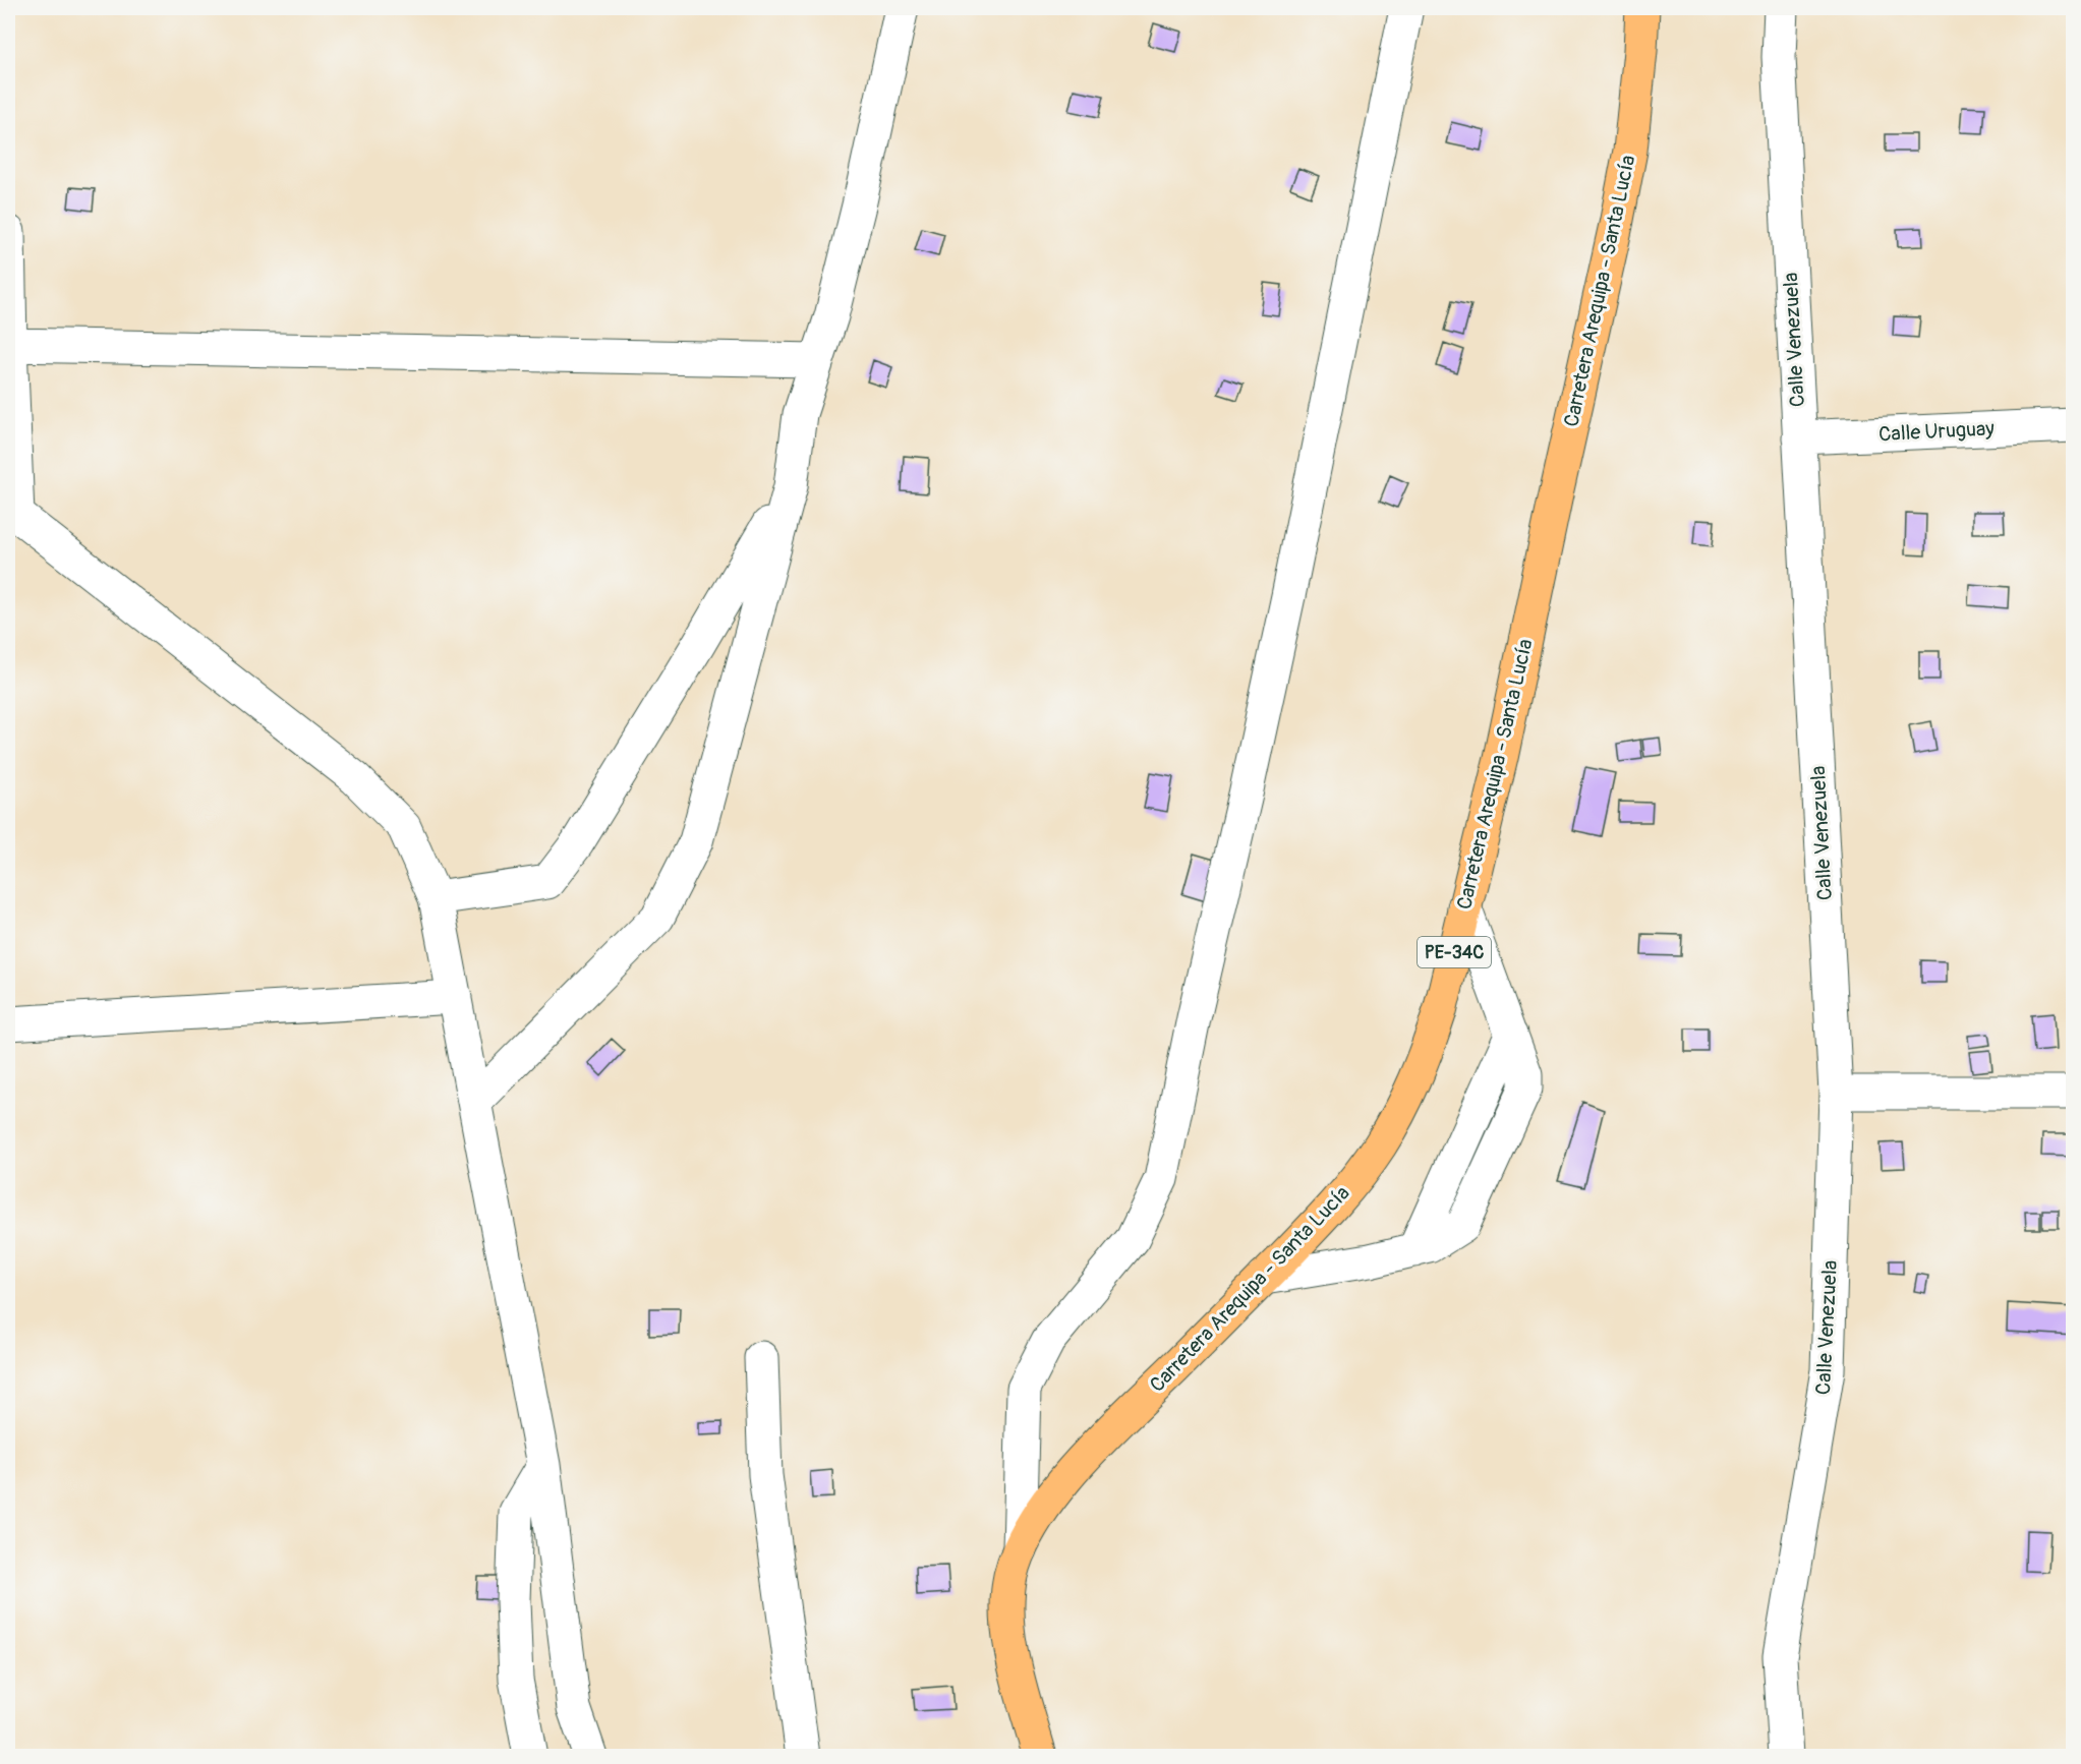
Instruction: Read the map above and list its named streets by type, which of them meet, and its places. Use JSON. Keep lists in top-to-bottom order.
{
  "streets": {
    "main road": ["Carretera Arequipa - Santa Lucía", "PE-34C"],
    "street": ["Calle Venezuela", "Calle Uruguay"]
  },
  "crossings": [
    ["Calle Venezuela", "Calle Uruguay"]
  ]
}
